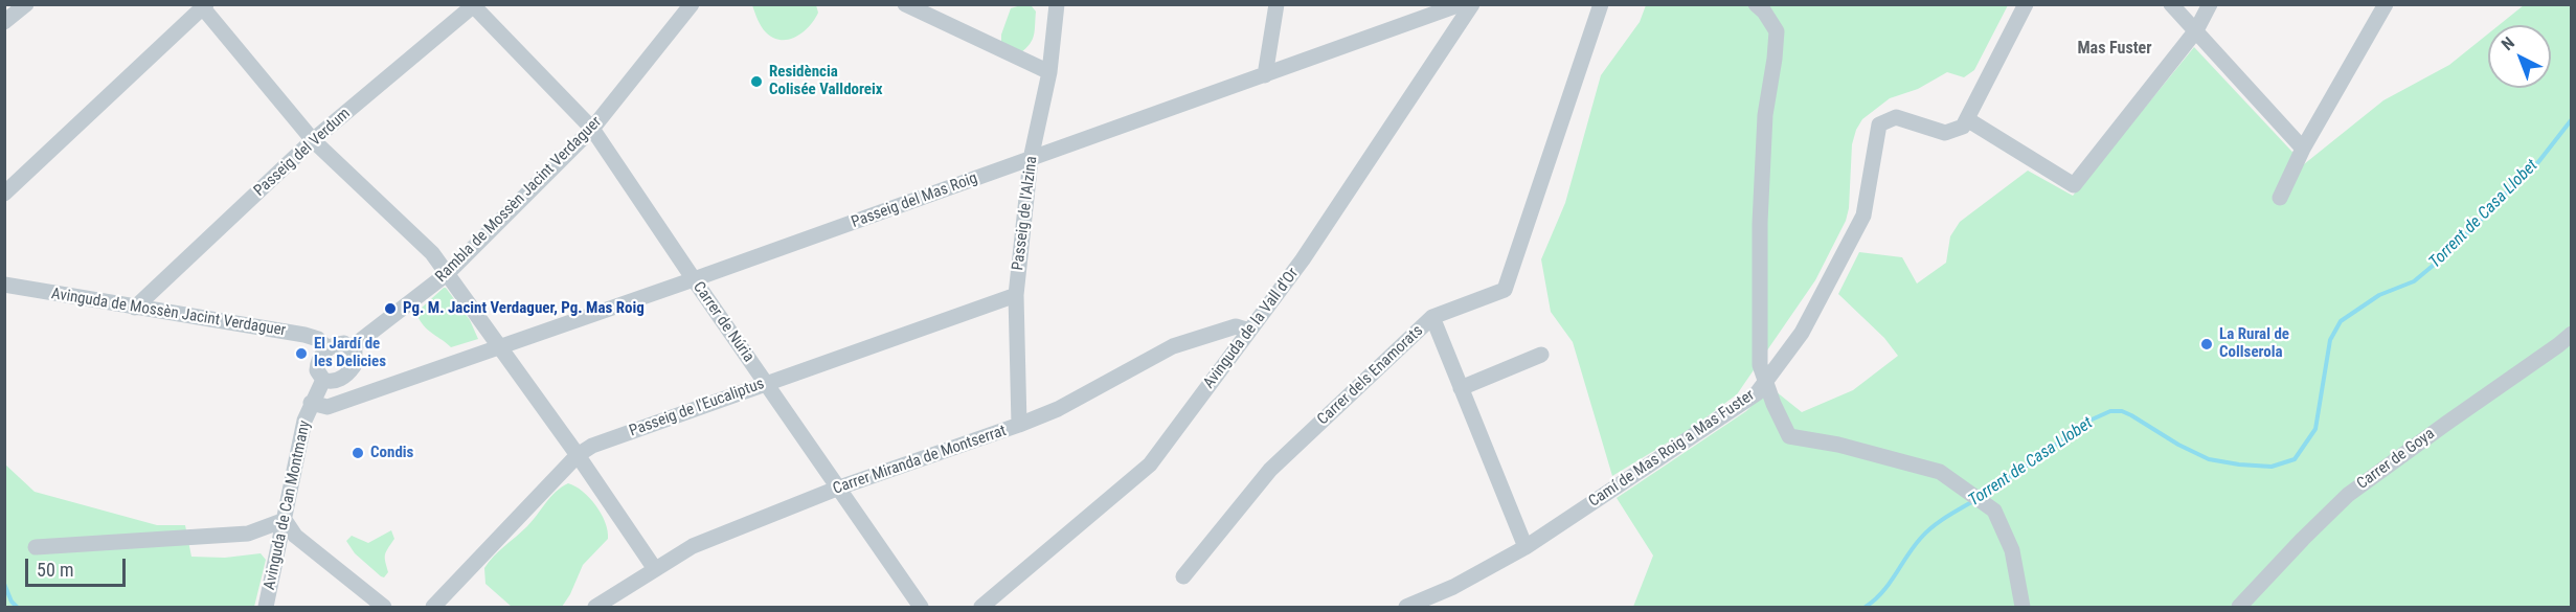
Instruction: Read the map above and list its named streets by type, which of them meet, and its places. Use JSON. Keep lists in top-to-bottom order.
{
  "streets": {
    "street": [
      "Passeig del Verdum",
      "Rambla de Mossèn Jacint Verdaguer",
      "Passeig del Mas Roig",
      "Passeig de l'Alzina",
      "Avinguda de Mossèn Jacint Verdaguer",
      "Carrer de Núria",
      "Avinguda de la Vall d'Or",
      "Carrer dels Enamorats",
      "Passeig de l'Eucaliptus",
      "Camí de Mas Roig a Mas Fuster",
      "Carrer de Goya",
      "Carrer Miranda de Montserrat",
      "Avinguda de Can Montmany"
    ]
  },
  "crossings": [
    ["Passeig del Verdum", "Avinguda de Mossèn Jacint Verdaguer"],
    ["Passeig del Verdum", "Carrer de Núria"],
    ["Rambla de Mossèn Jacint Verdaguer", "Avinguda de Mossèn Jacint Verdaguer"],
    ["Rambla de Mossèn Jacint Verdaguer", "Carrer de Núria"],
    ["Rambla de Mossèn Jacint Verdaguer", "Avinguda de Can Montmany"],
    ["Passeig del Mas Roig", "Passeig de l'Alzina"],
    ["Passeig del Mas Roig", "Carrer de Núria"],
    ["Passeig del Mas Roig", "Avinguda de Can Montmany"],
    ["Passeig de l'Alzina", "Passeig de l'Eucaliptus"],
    ["Passeig de l'Alzina", "Carrer Miranda de Montserrat"],
    ["Avinguda de Mossèn Jacint Verdaguer", "Avinguda de Can Montmany"],
    ["Carrer de Núria", "Passeig de l'Eucaliptus"],
    ["Carrer de Núria", "Carrer Miranda de Montserrat"],
    ["Avinguda de la Vall d'Or", "Carrer Miranda de Montserrat"]
  ],
  "districts": ["Mas Fuster"],
  "water": ["Torrent de Casa Llobet"],
  "places": [
    "Residència Colisée Valldoreix",
    "Pg. M. Jacint Verdaguer, Pg. Mas Roig",
    "La Rural de Collserola",
    "El Jardí de les Delicies",
    "Condis"
  ],
  "scale_bar": "50 m",
  "north": "top left"
}
